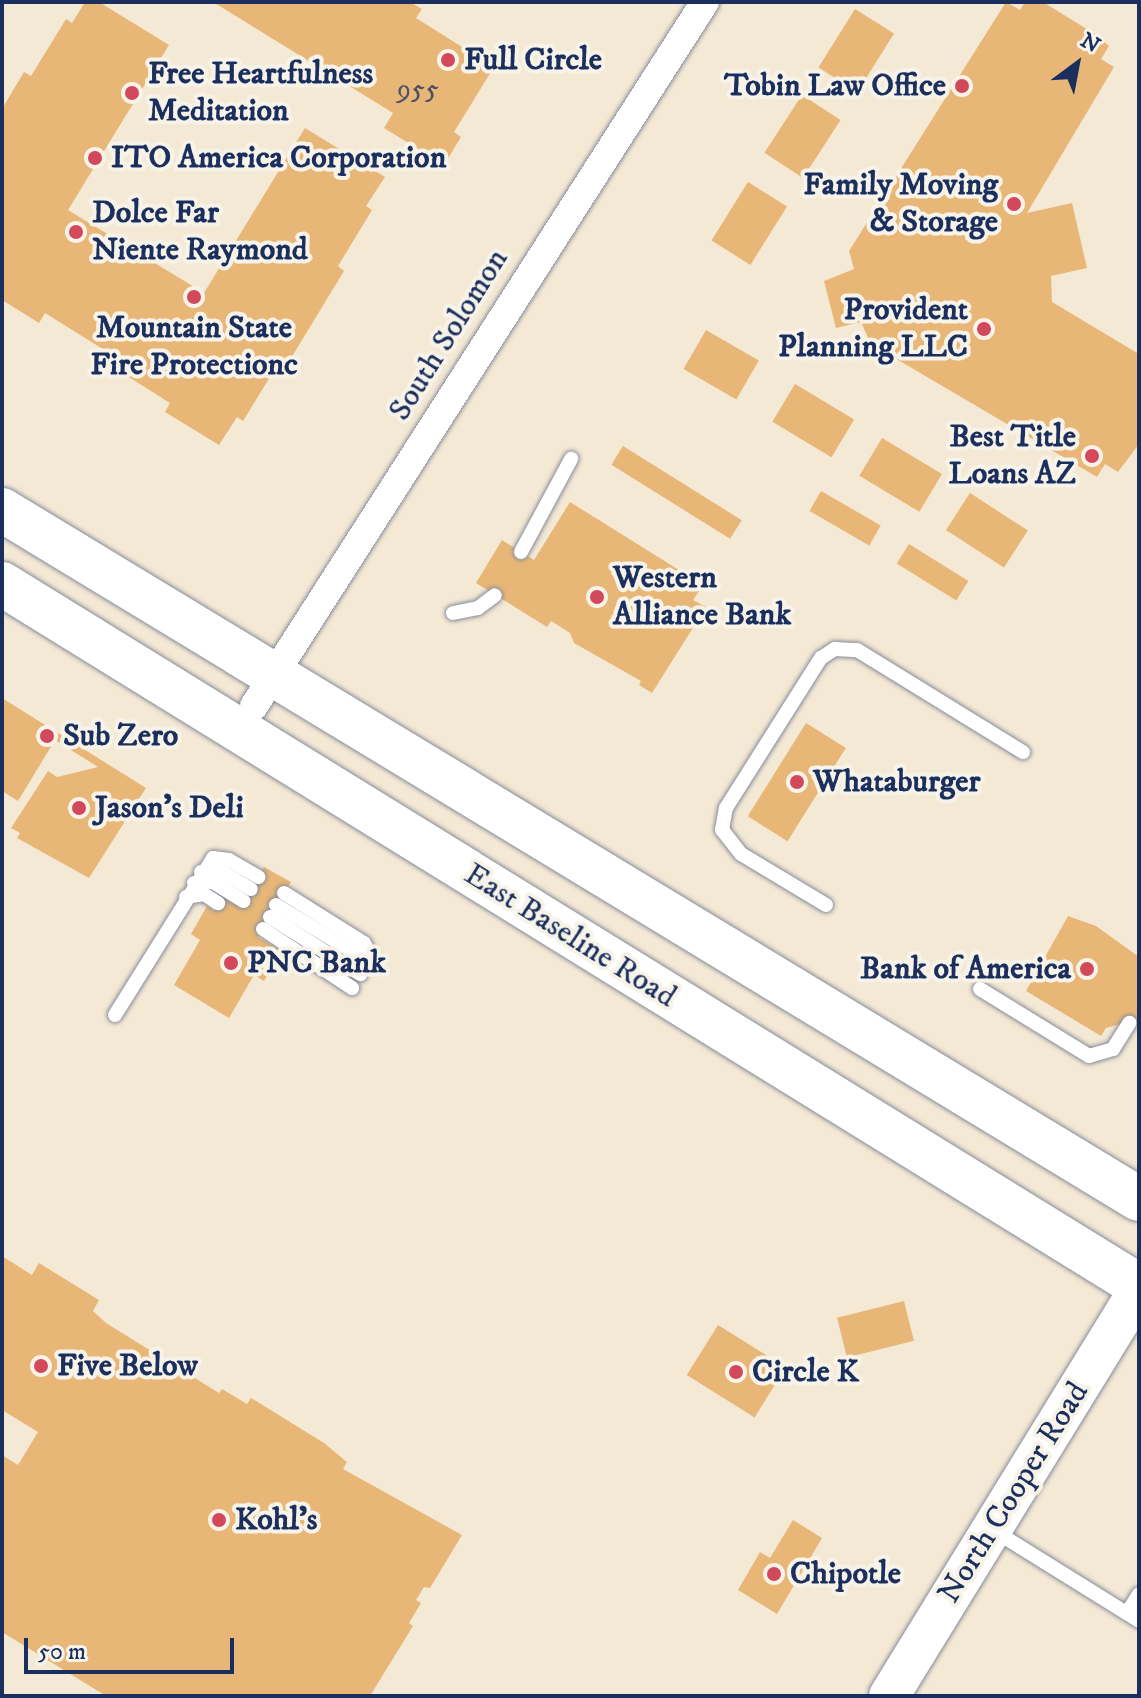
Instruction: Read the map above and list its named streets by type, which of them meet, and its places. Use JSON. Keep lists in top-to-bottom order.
{
  "streets": {
    "main road": ["East Baseline Road", "North Cooper Road"],
    "street": ["South Solomon"]
  },
  "crossings": [
    ["East Baseline Road", "North Cooper Road"]
  ],
  "places": [
    "Full Circle",
    "Tobin Law Office",
    "Free Heartfulness Meditation",
    "ITO America Corporation",
    "Family Moving & Storage",
    "Dolce Far Niente Raymond",
    "Mountain State Fire Protectionc",
    "Provident Planning LLC",
    "Best Title Loans AZ",
    "Western Alliance Bank",
    "Sub Zero",
    "Whataburger",
    "Jason's Deli",
    "PNC Bank",
    "Bank of America",
    "Five Below",
    "Circle K",
    "Kohl's",
    "Chipotle"
  ],
  "house_numbers": ["955"],
  "scale_bar": "50 m",
  "north": "top right"
}
